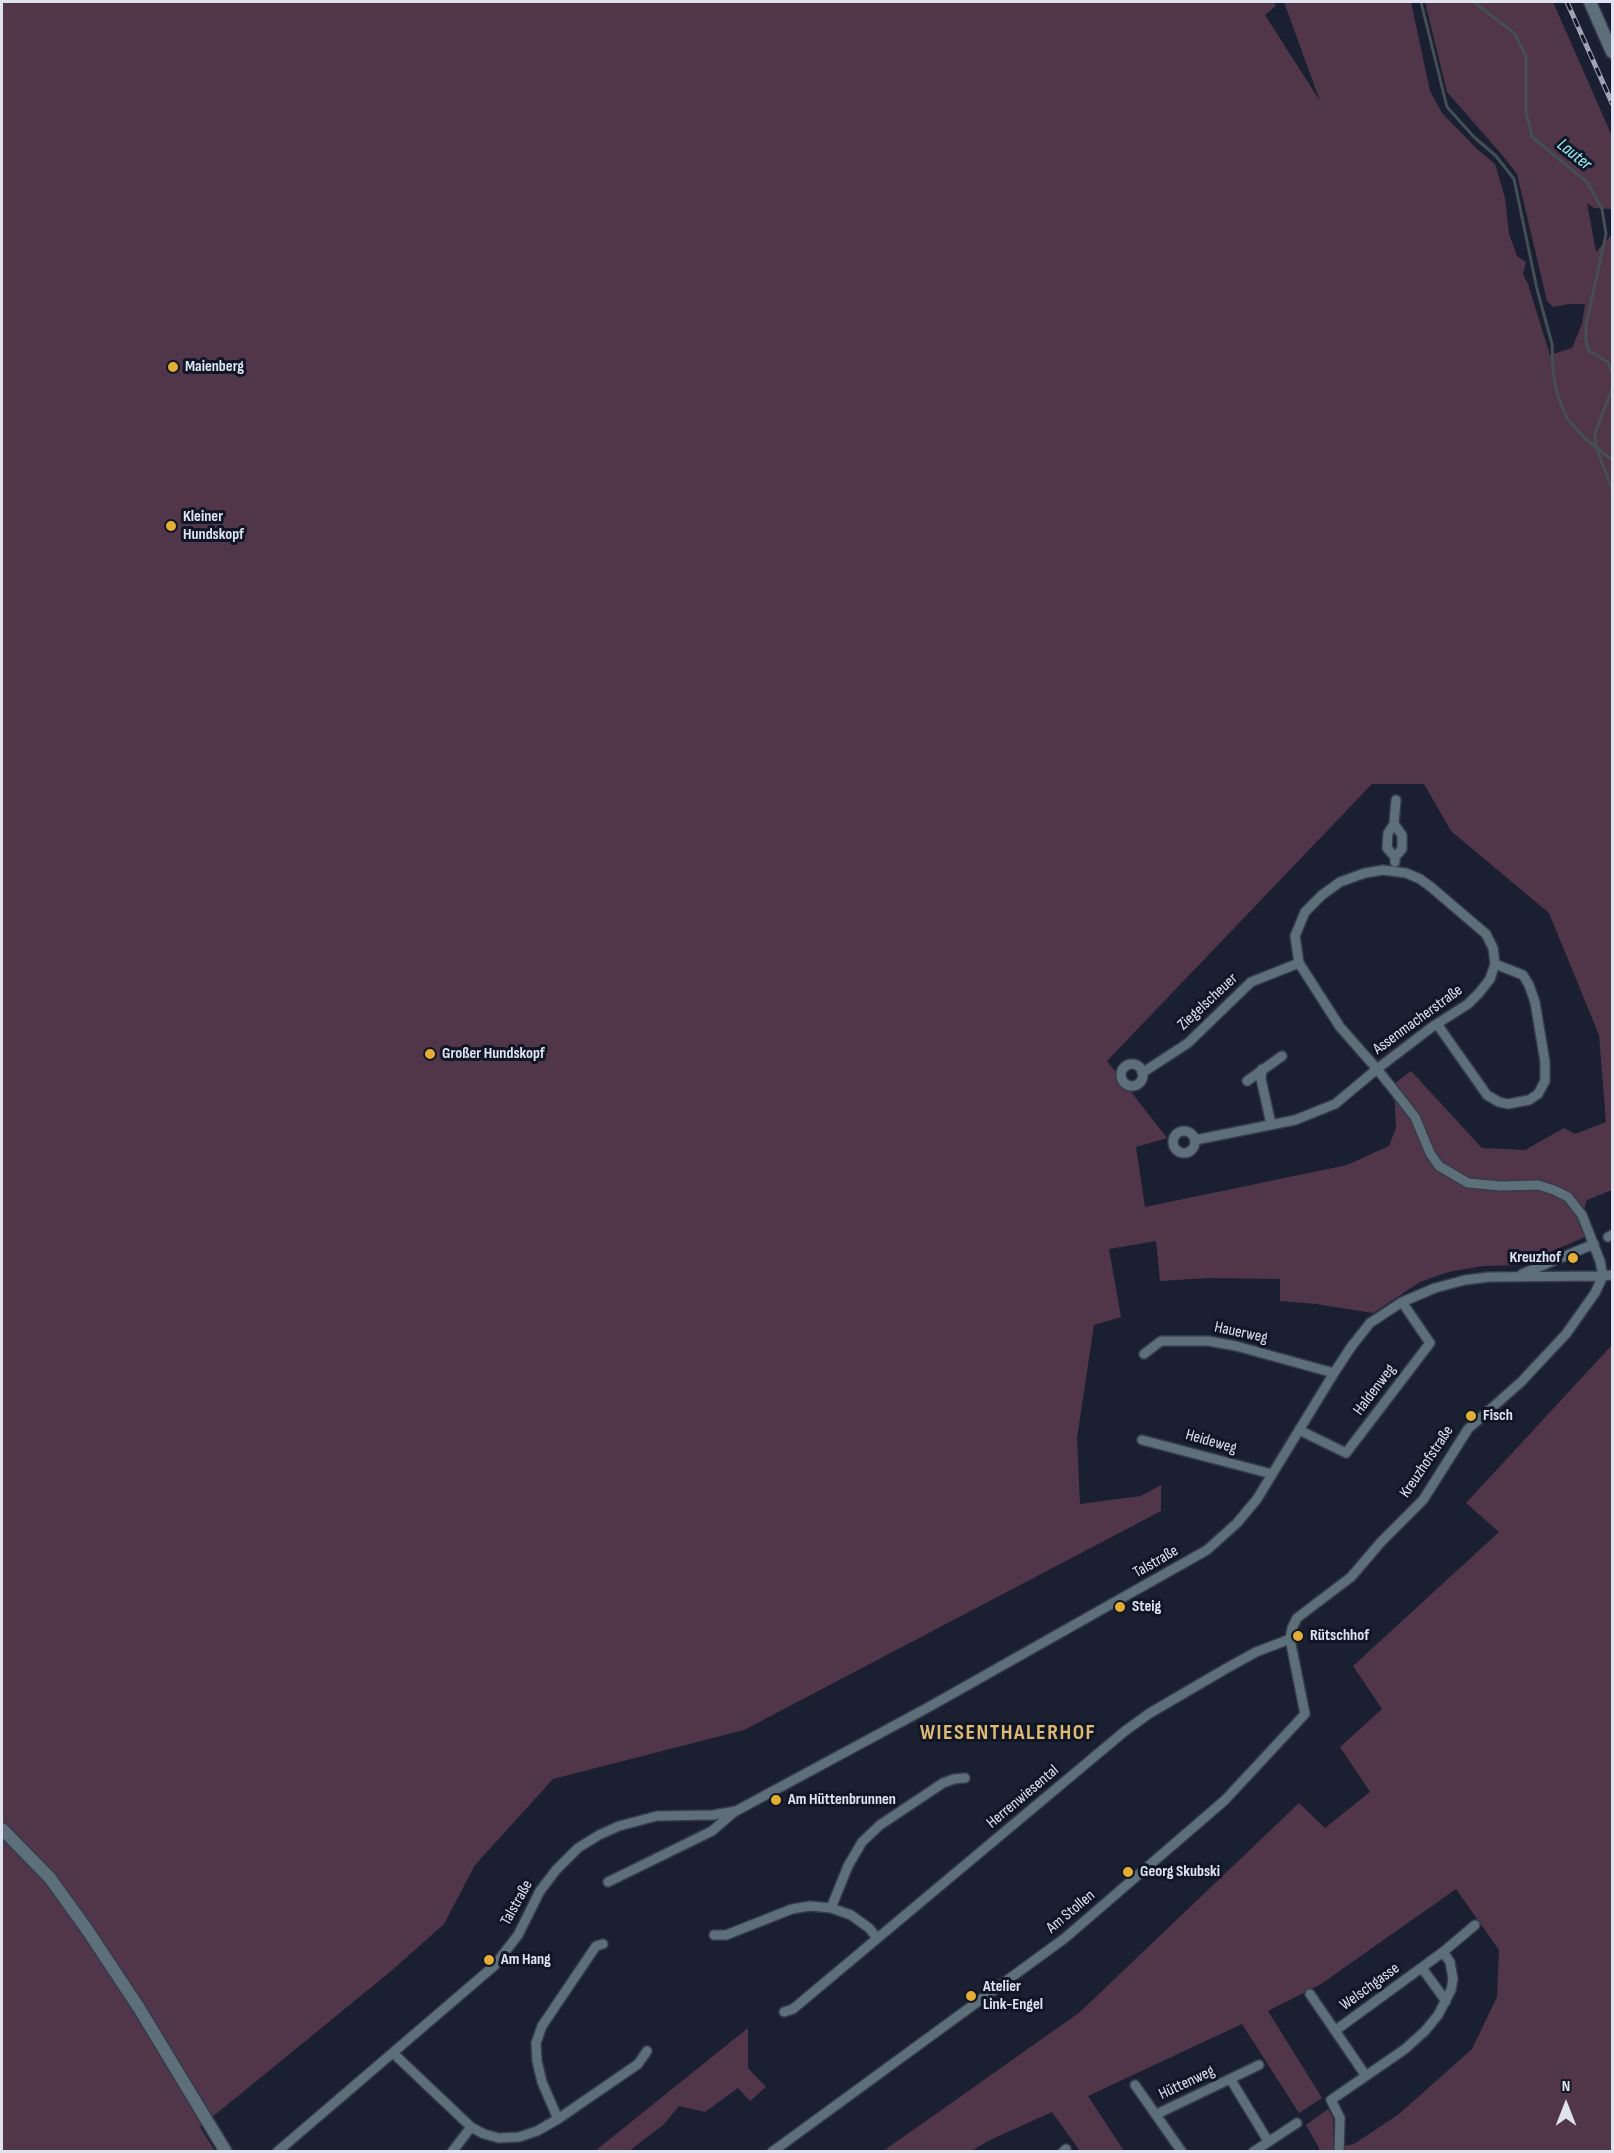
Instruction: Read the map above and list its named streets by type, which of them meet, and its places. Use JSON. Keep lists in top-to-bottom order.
{
  "streets": {
    "street": [
      "Ziegelscheuer",
      "Assenmacherstraße",
      "Hauerweg",
      "Haldenweg",
      "Heideweg",
      "Kreuzhofstraße",
      "Talstraße",
      "Herrenwiesental",
      "Am Stollen",
      "Welschgasse",
      "Hüttenweg"
    ]
  },
  "crossings": [
    ["Ziegelscheuer", "Assenmacherstraße"],
    ["Assenmacherstraße", "Kreuzhofstraße"],
    ["Assenmacherstraße", "Talstraße"],
    ["Hauerweg", "Talstraße"],
    ["Haldenweg", "Talstraße"],
    ["Heideweg", "Talstraße"],
    ["Kreuzhofstraße", "Talstraße"],
    ["Kreuzhofstraße", "Herrenwiesental"],
    ["Kreuzhofstraße", "Am Stollen"],
    ["Herrenwiesental", "Am Stollen"]
  ],
  "districts": ["WIESENTHALERHOF"],
  "water": ["Lauter"],
  "places": [
    "Maienberg",
    "Kleiner Hundskopf",
    "Großer Hundskopf",
    "Kreuzhof",
    "Fisch",
    "Steig",
    "Rütschhof",
    "Am Hüttenbrunnen",
    "Georg Skubski",
    "Am Hang",
    "Atelier Link-Engel"
  ],
  "north": "top"
}
